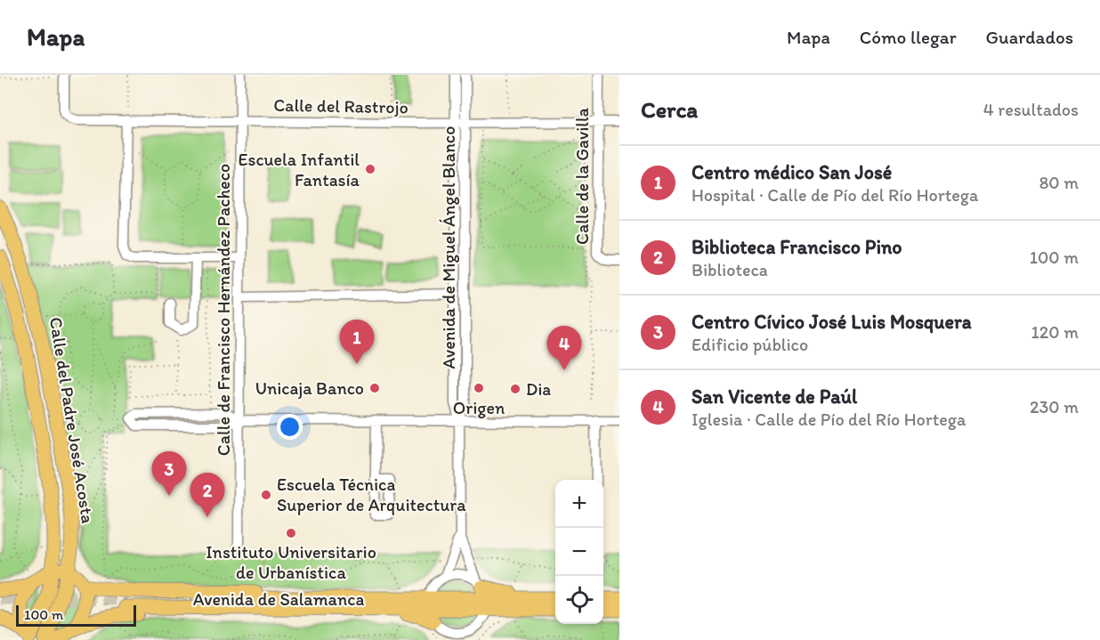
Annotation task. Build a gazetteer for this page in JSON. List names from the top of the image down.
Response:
{
  "streets": {
    "highway": ["Calle del Padre José Acosta", "Avenida de Salamanca"],
    "street": [
      "Calle del Rastrojo",
      "Calle de la Gavilla",
      "Avenida de Miguel Ángel Blanco",
      "Calle de Francisco Hernández Pacheco"
    ]
  },
  "crossings": [
    ["Calle del Rastrojo", "Calle de la Gavilla"],
    ["Calle del Rastrojo", "Avenida de Miguel Ángel Blanco"],
    ["Calle del Rastrojo", "Calle de Francisco Hernández Pacheco"],
    ["Avenida de Miguel Ángel Blanco", "Avenida de Salamanca"]
  ],
  "places": [
    "Escuela Infantil Fantasía",
    "Unicaja Banco",
    "Origen",
    "Dia",
    "Escuela Técnica Superior de Arquitectura",
    "Instituto Universitario de Urbanística"
  ],
  "scale_bar": "100 m",
  "page": {
    "header": "Mapa",
    "nav": ["Mapa", "Cómo llegar", "Guardados"],
    "heading": ["Cerca", "4 resultados"],
    "list": [
      {
        "mark": "1",
        "name": "Centro médico San José",
        "note": "Hospital · Calle de Pío del Río Hortega",
        "value": "80 m"
      },
      {
        "mark": "2",
        "name": "Biblioteca Francisco Pino",
        "note": "Biblioteca",
        "value": "100 m"
      },
      {
        "mark": "3",
        "name": "Centro Cívico José Luis Mosquera",
        "note": "Edificio público",
        "value": "120 m"
      },
      {
        "mark": "4",
        "name": "San Vicente de Paúl",
        "note": "Iglesia · Calle de Pío del Río Hortega",
        "value": "230 m"
      }
    ],
    "pins": [
      "1",
      "4",
      "3",
      "2"
    ],
    "map_buttons": ["+", "−"],
    "scale": "100 m"
  }
}
